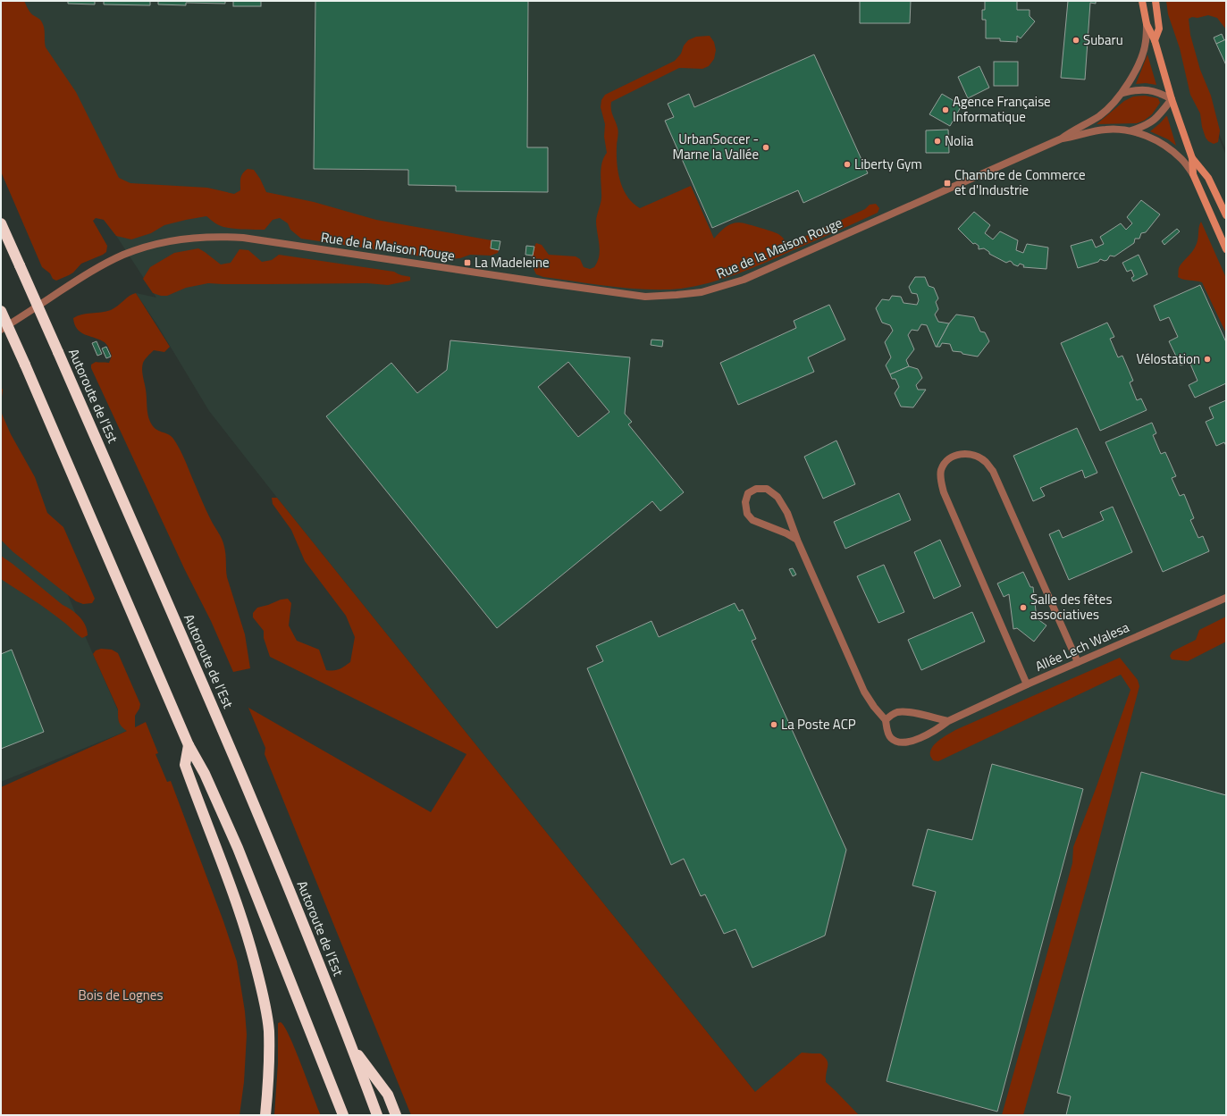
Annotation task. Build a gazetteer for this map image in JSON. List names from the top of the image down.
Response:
{
  "streets": {
    "highway": ["Autoroute de l’Est"],
    "street": ["Rue de la Maison Rouge", "Allée Lech Walesa"]
  },
  "parks": ["Bois de Lognes"],
  "places": {
    "other": [
      "Subaru",
      "Agence Française Informatique",
      "Nolia",
      "UrbanSoccer - Marne la Vallée",
      "Liberty Gym",
      "Vélostation",
      "Salle des fêtes associatives",
      "La Poste ACP"
    ],
    "transit": ["Chambre de Commerce et d'Industrie", "La Madeleine"]
  }
}
